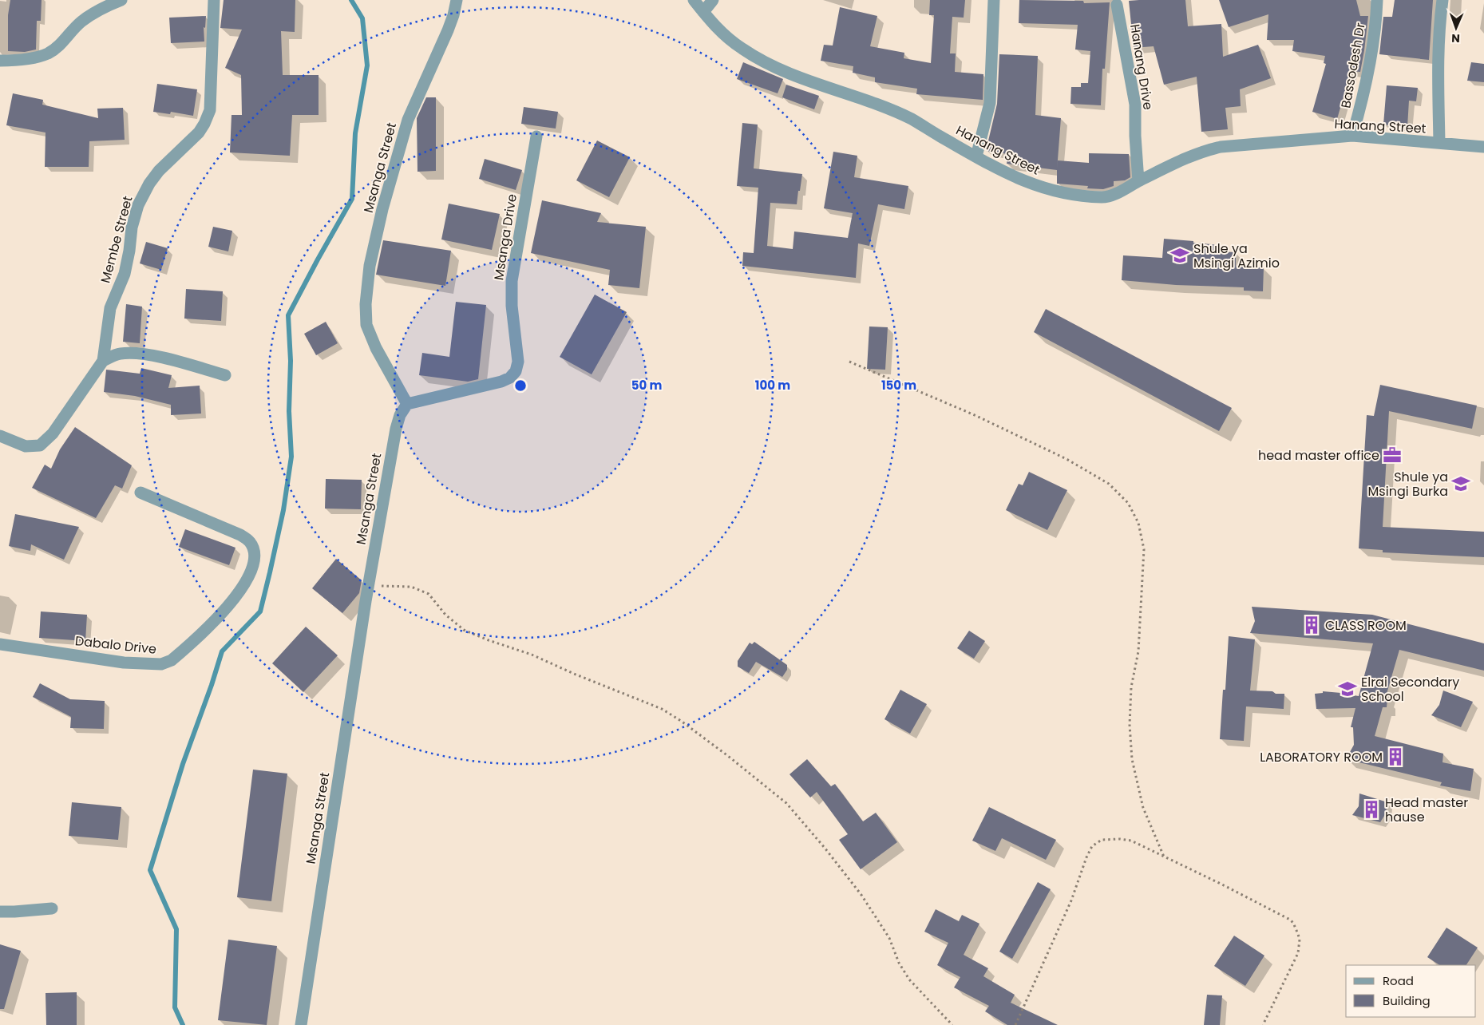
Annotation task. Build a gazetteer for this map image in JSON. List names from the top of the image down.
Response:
{
  "streets": {
    "street": [
      "Bassodesh Dr",
      "Hanang Drive",
      "Hanang Street",
      "Msanga Street",
      "Msanga Drive",
      "Membe Street",
      "Dabalo Drive"
    ]
  },
  "crossings": [
    ["Bassodesh Dr", "Hanang Street"],
    ["Hanang Drive", "Hanang Street"],
    ["Msanga Street", "Msanga Drive"]
  ],
  "places": {
    "school or university": ["Shule ya Msingi Azimio", "Shule ya Msingi Burka", "Elrai Secondary School"],
    "office": ["head master office"],
    "building": ["CLASS ROOM", "LABORATORY ROOM", "Head master hause"]
  },
  "legend": ["Road", "Building"],
  "north": "bottom",
  "rings": ["50 m", "100 m", "150 m"]
}
